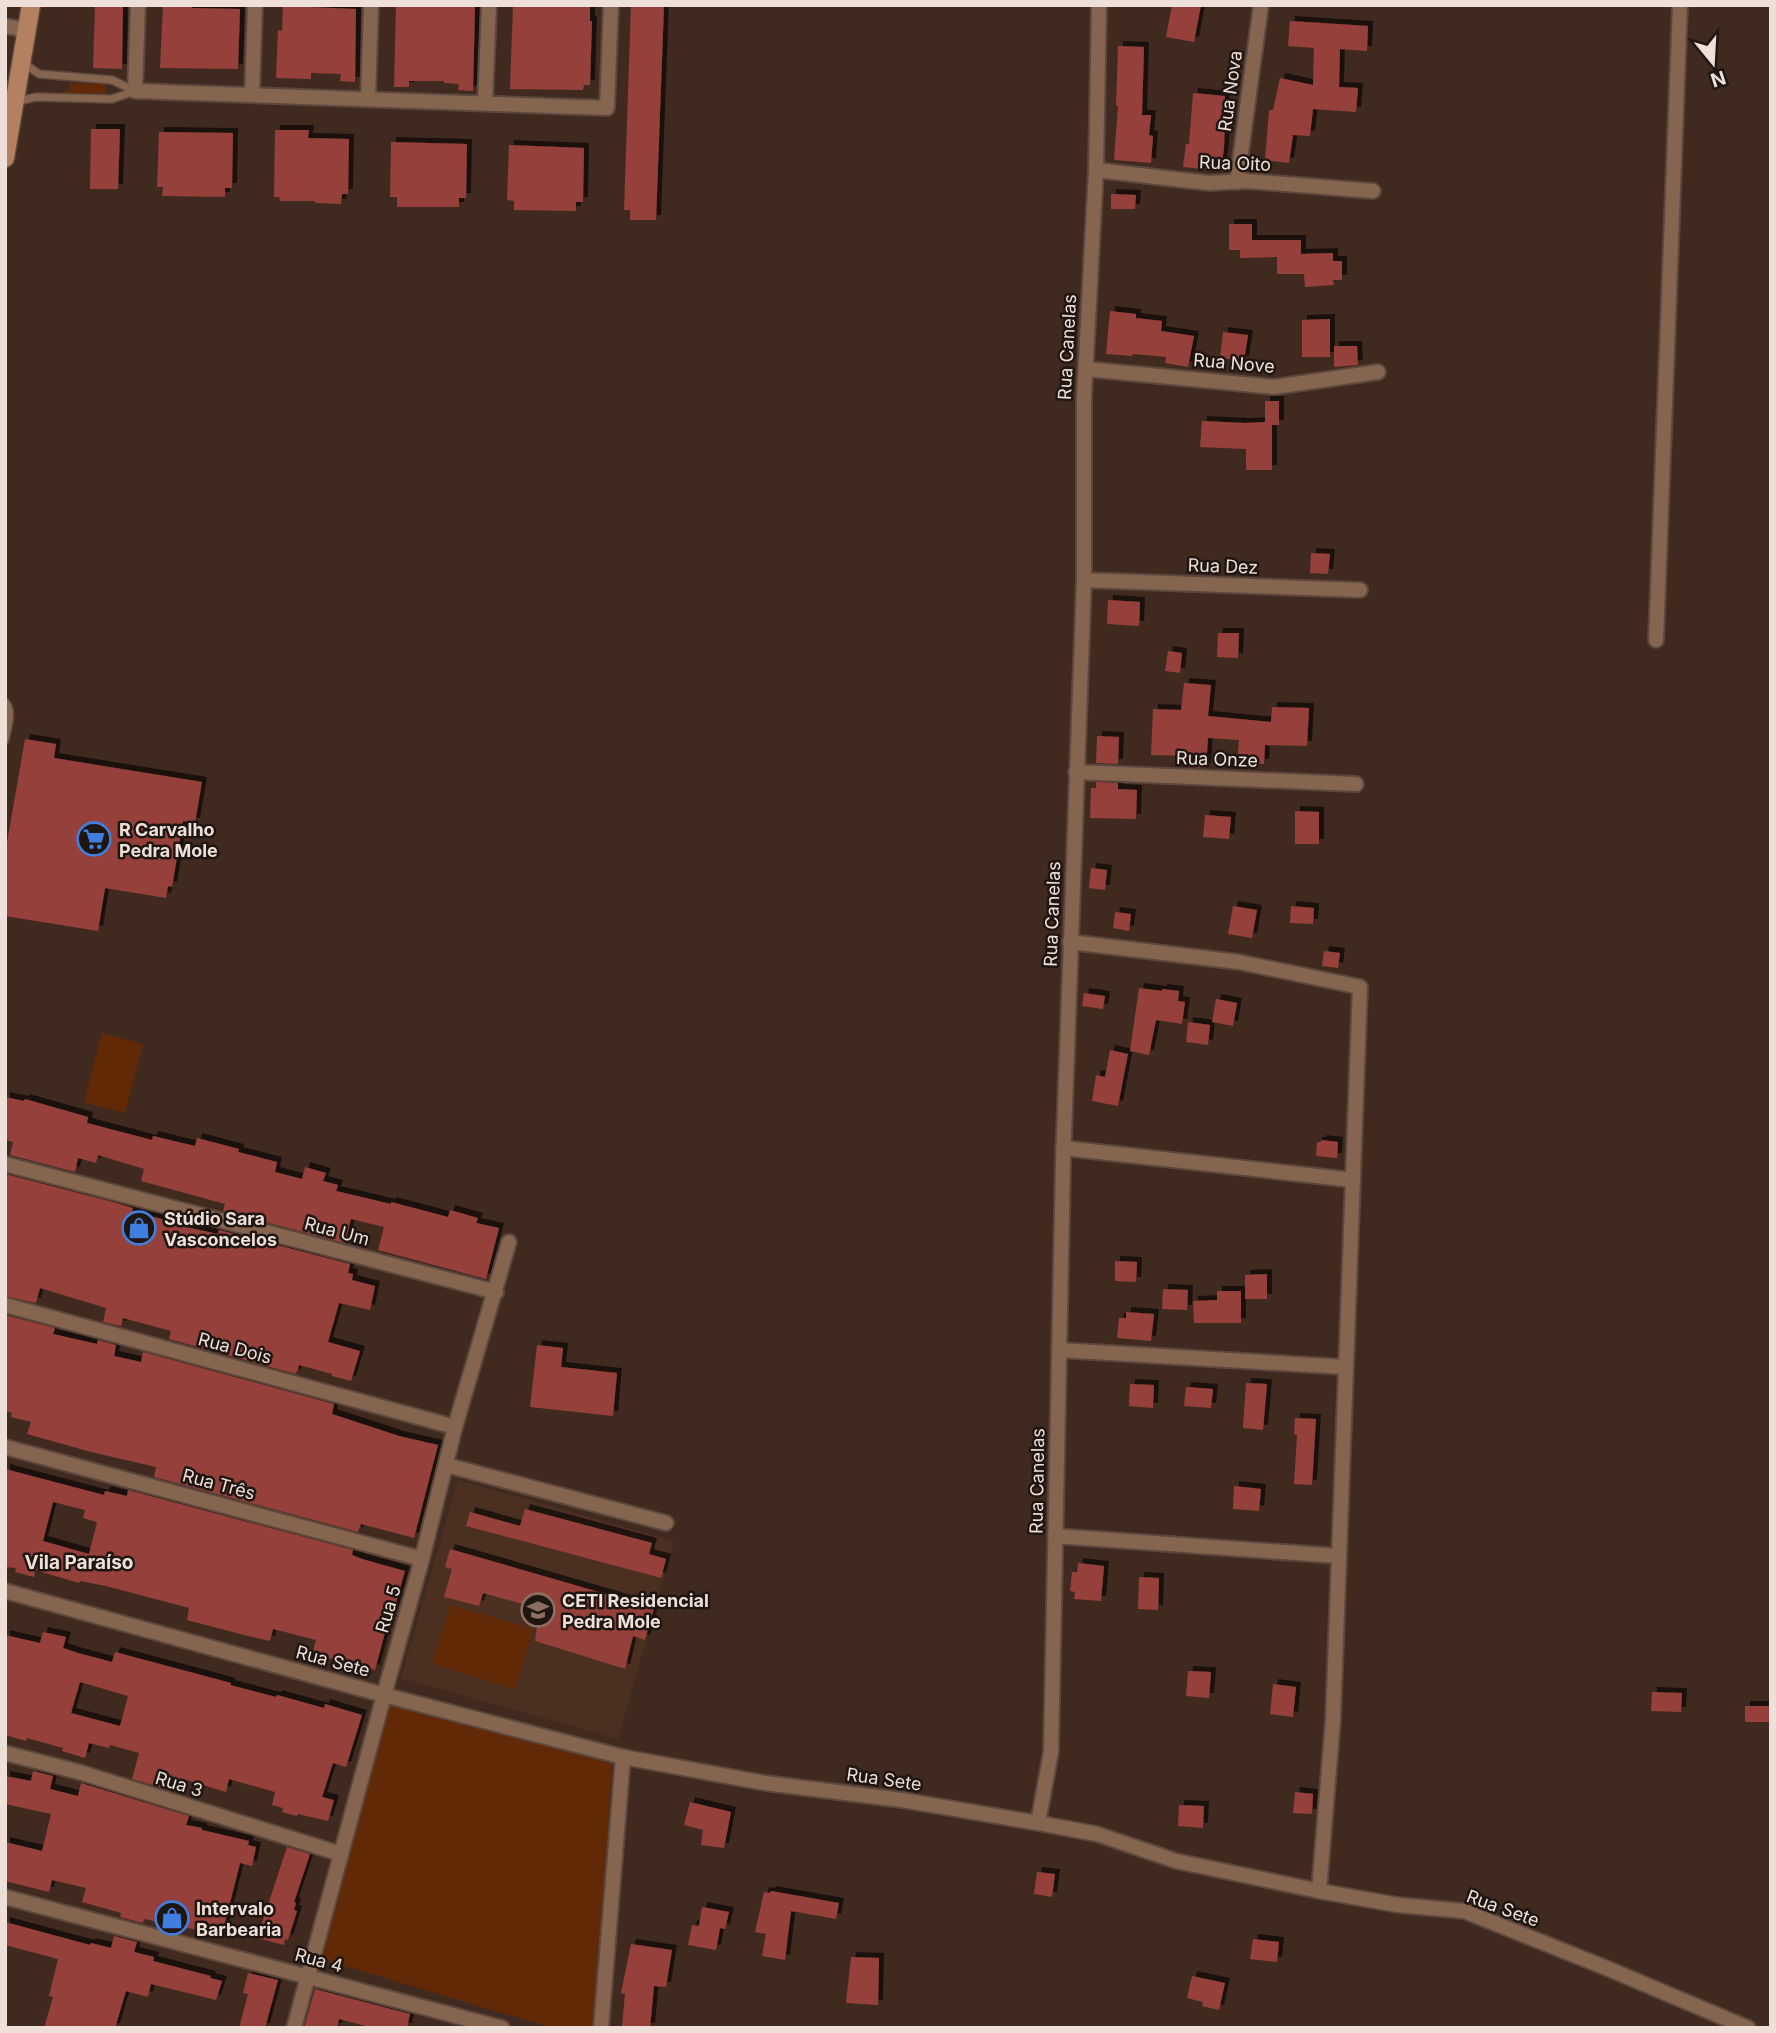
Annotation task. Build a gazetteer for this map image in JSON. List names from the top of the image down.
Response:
{
  "streets": {
    "street": [
      "Rua Nova",
      "Rua Oito",
      "Rua Canelas",
      "Rua Nove",
      "Rua Dez",
      "Rua Onze",
      "Rua Um",
      "Rua Dois",
      "Rua Três",
      "Rua 5",
      "Rua Sete",
      "Rua 3",
      "Rua 4"
    ]
  },
  "crossings": [
    ["Rua Nova", "Rua Oito"],
    ["Rua Oito", "Rua Canelas"],
    ["Rua Canelas", "Rua Nove"],
    ["Rua Canelas", "Rua Dez"],
    ["Rua Canelas", "Rua Onze"],
    ["Rua Canelas", "Rua Sete"],
    ["Rua Um", "Rua 5"],
    ["Rua Dois", "Rua 5"],
    ["Rua Três", "Rua 5"],
    ["Rua 5", "Rua Sete"],
    ["Rua 5", "Rua 3"],
    ["Rua 5", "Rua 4"]
  ],
  "districts": ["Vila Paraíso"],
  "places": {
    "supermarket": ["R Carvalho Pedra Mole"],
    "shop": ["Stúdio Sara Vasconcelos", "Intervalo Barbearia"],
    "school or university": ["CETI Residencial Pedra Mole"]
  },
  "north": "bottom"
}
